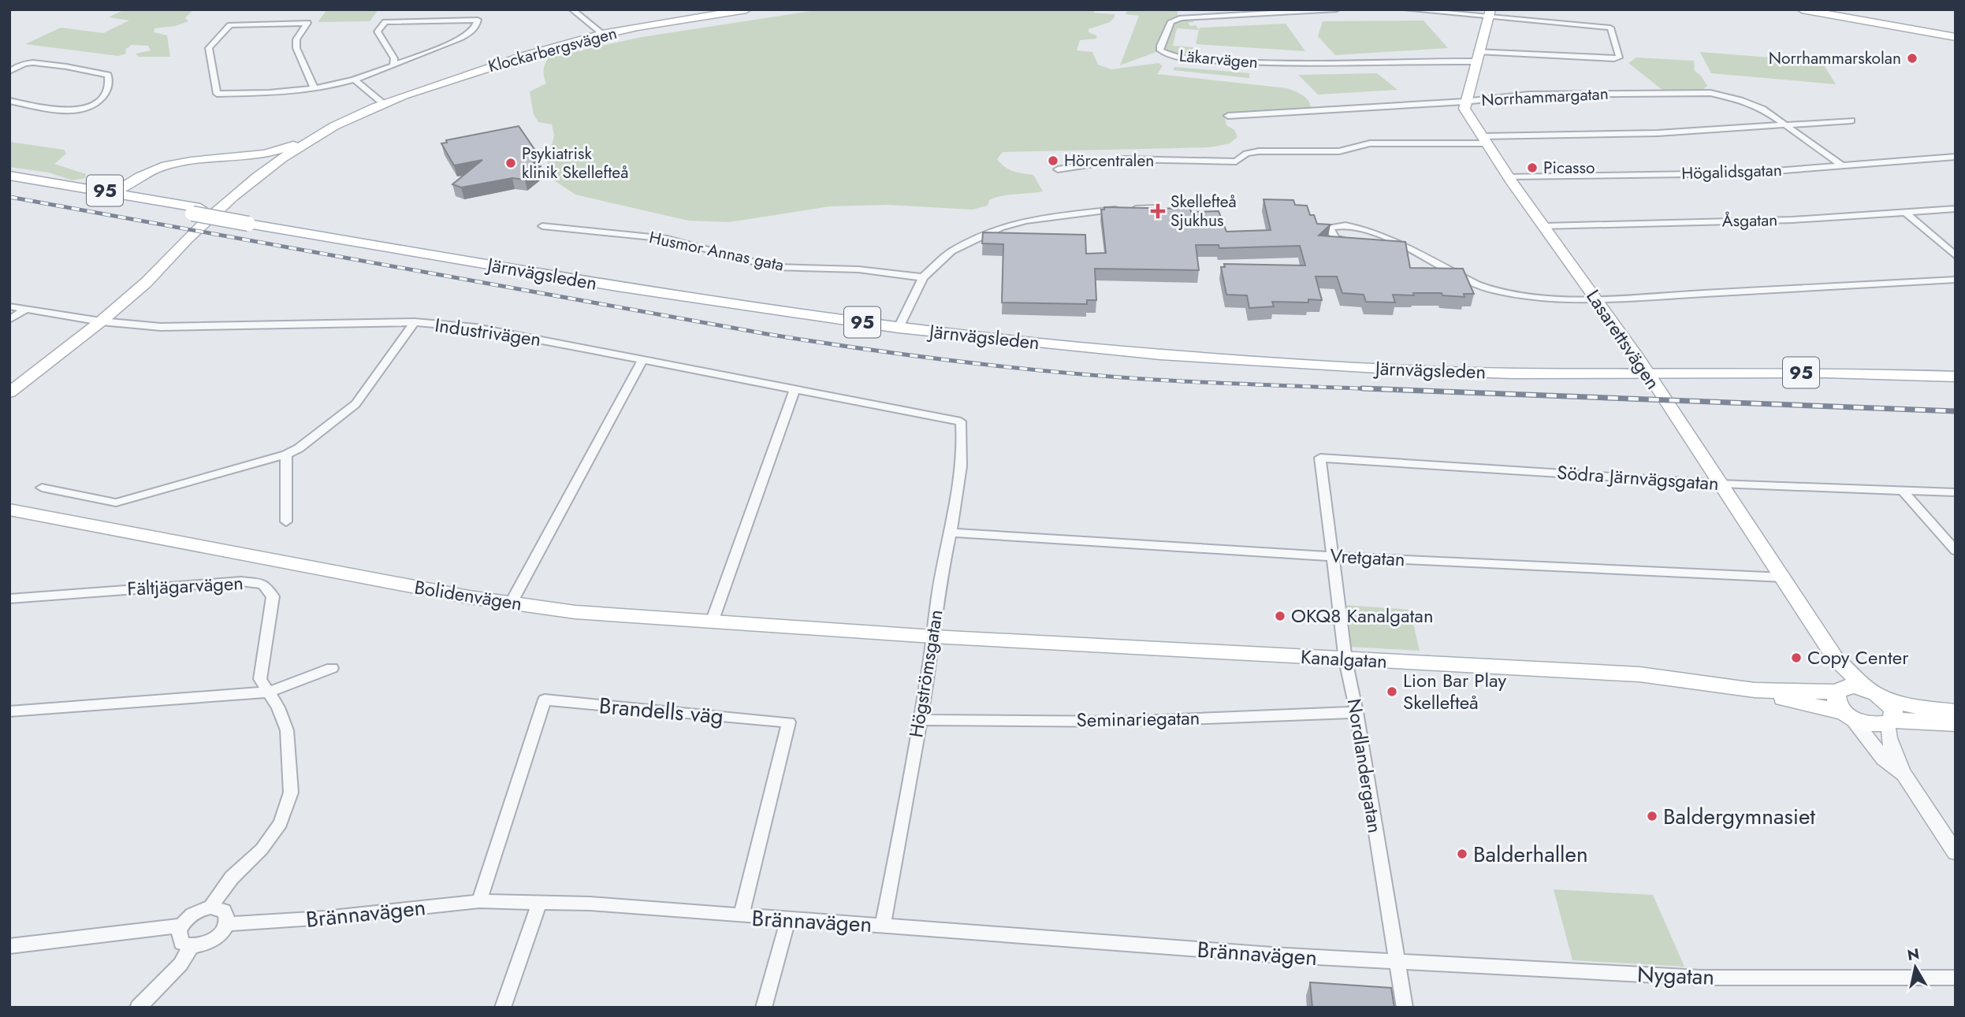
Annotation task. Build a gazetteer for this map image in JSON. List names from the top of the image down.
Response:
{
  "streets": {
    "main road": [
      "Klockarbergsvägen",
      "95",
      "Järnvägsleden",
      "Lasarettsvägen",
      "Bolidenvägen",
      "Kanalgatan"
    ],
    "street": [
      "Läkarvägen",
      "Norrhammargatan",
      "Högalidsgatan",
      "Åsgatan",
      "Husmor Annas gata",
      "Industrivägen",
      "Södra Järnvägsgatan",
      "Vretgatan",
      "Fältjägarvägen",
      "Högströmsgatan",
      "Brandells väg",
      "Seminariegatan",
      "Nordlandergatan",
      "Brännavägen",
      "Nygatan"
    ]
  },
  "crossings": [
    ["Klockarbergsvägen", "Industrivägen"],
    ["Norrhammargatan", "Högalidsgatan"],
    ["Norrhammargatan", "Lasarettsvägen"],
    ["Högalidsgatan", "Lasarettsvägen"],
    ["95", "Järnvägsleden"],
    ["95", "Lasarettsvägen"],
    ["Åsgatan", "Lasarettsvägen"],
    ["Järnvägsleden", "Lasarettsvägen"],
    ["Industrivägen", "Högströmsgatan"],
    ["Lasarettsvägen", "Södra Järnvägsgatan"],
    ["Lasarettsvägen", "Vretgatan"],
    ["Lasarettsvägen", "Kanalgatan"],
    ["Södra Järnvägsgatan", "Nordlandergatan"],
    ["Vretgatan", "Högströmsgatan"],
    ["Vretgatan", "Nordlandergatan"],
    ["Fältjägarvägen", "Brännavägen"],
    ["Bolidenvägen", "Kanalgatan"],
    ["Bolidenvägen", "Högströmsgatan"],
    ["Kanalgatan", "Högströmsgatan"],
    ["Kanalgatan", "Nordlandergatan"],
    ["Högströmsgatan", "Seminariegatan"],
    ["Högströmsgatan", "Brännavägen"],
    ["Brandells väg", "Brännavägen"],
    ["Seminariegatan", "Nordlandergatan"],
    ["Nordlandergatan", "Brännavägen"],
    ["Nordlandergatan", "Nygatan"],
    ["Brännavägen", "Nygatan"]
  ],
  "places": {
    "other": [
      "Norrhammarskolan",
      "Hörcentralen",
      "Psykiatrisk klinik Skellefteå",
      "Picasso",
      "OKQ8 Kanalgatan",
      "Copy Center",
      "Lion Bar Play Skellefteå",
      "Baldergymnasiet",
      "Balderhallen"
    ],
    "health": ["Skellefteå Sjukhus"]
  },
  "north": "top"
}
